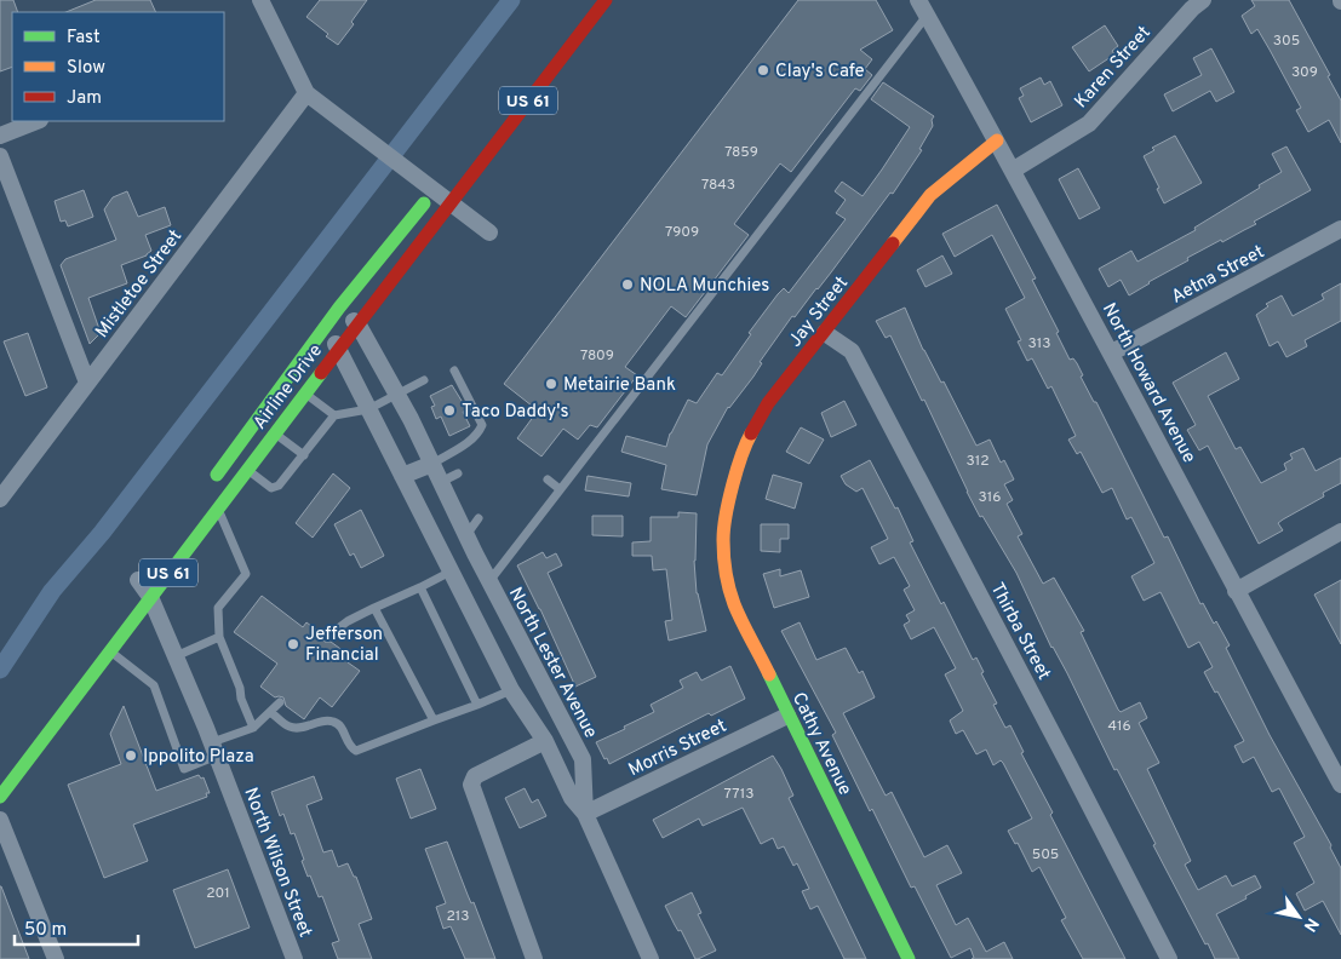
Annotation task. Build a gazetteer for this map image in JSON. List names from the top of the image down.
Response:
{
  "streets": {
    "main road": [
      "US 61",
      "Jay Street",
      "Airline Drive",
      "Cathy Avenue"
    ],
    "street": [
      "Karen Street",
      "Aetna Street",
      "Mistletoe Street",
      "North Howard Avenue",
      "Thirba Street",
      "North Lester Avenue",
      "Morris Street",
      "North Wilson Street"
    ]
  },
  "crossings": [
    ["Karen Street", "North Howard Avenue"],
    ["Aetna Street", "North Howard Avenue"],
    ["Jay Street", "North Howard Avenue"],
    ["Jay Street", "Thirba Street"],
    ["Jay Street", "Cathy Avenue"],
    ["Airline Drive", "North Lester Avenue"],
    ["Airline Drive", "North Wilson Street"],
    ["North Lester Avenue", "Morris Street"],
    ["Cathy Avenue", "Morris Street"]
  ],
  "places": [
    "Clay's Cafe",
    "NOLA Munchies",
    "Metairie Bank",
    "Taco Daddy's",
    "Jefferson Financial",
    "Ippolito Plaza"
  ],
  "house_numbers": [
    "305",
    "309",
    "7859",
    "7843",
    "7909",
    "313",
    "7809",
    "312",
    "316",
    "416",
    "7713",
    "505",
    "201",
    "213"
  ],
  "legend": ["Fast", "Slow", "Jam"],
  "scale_bar": "50 m",
  "north": "bottom right"
}
